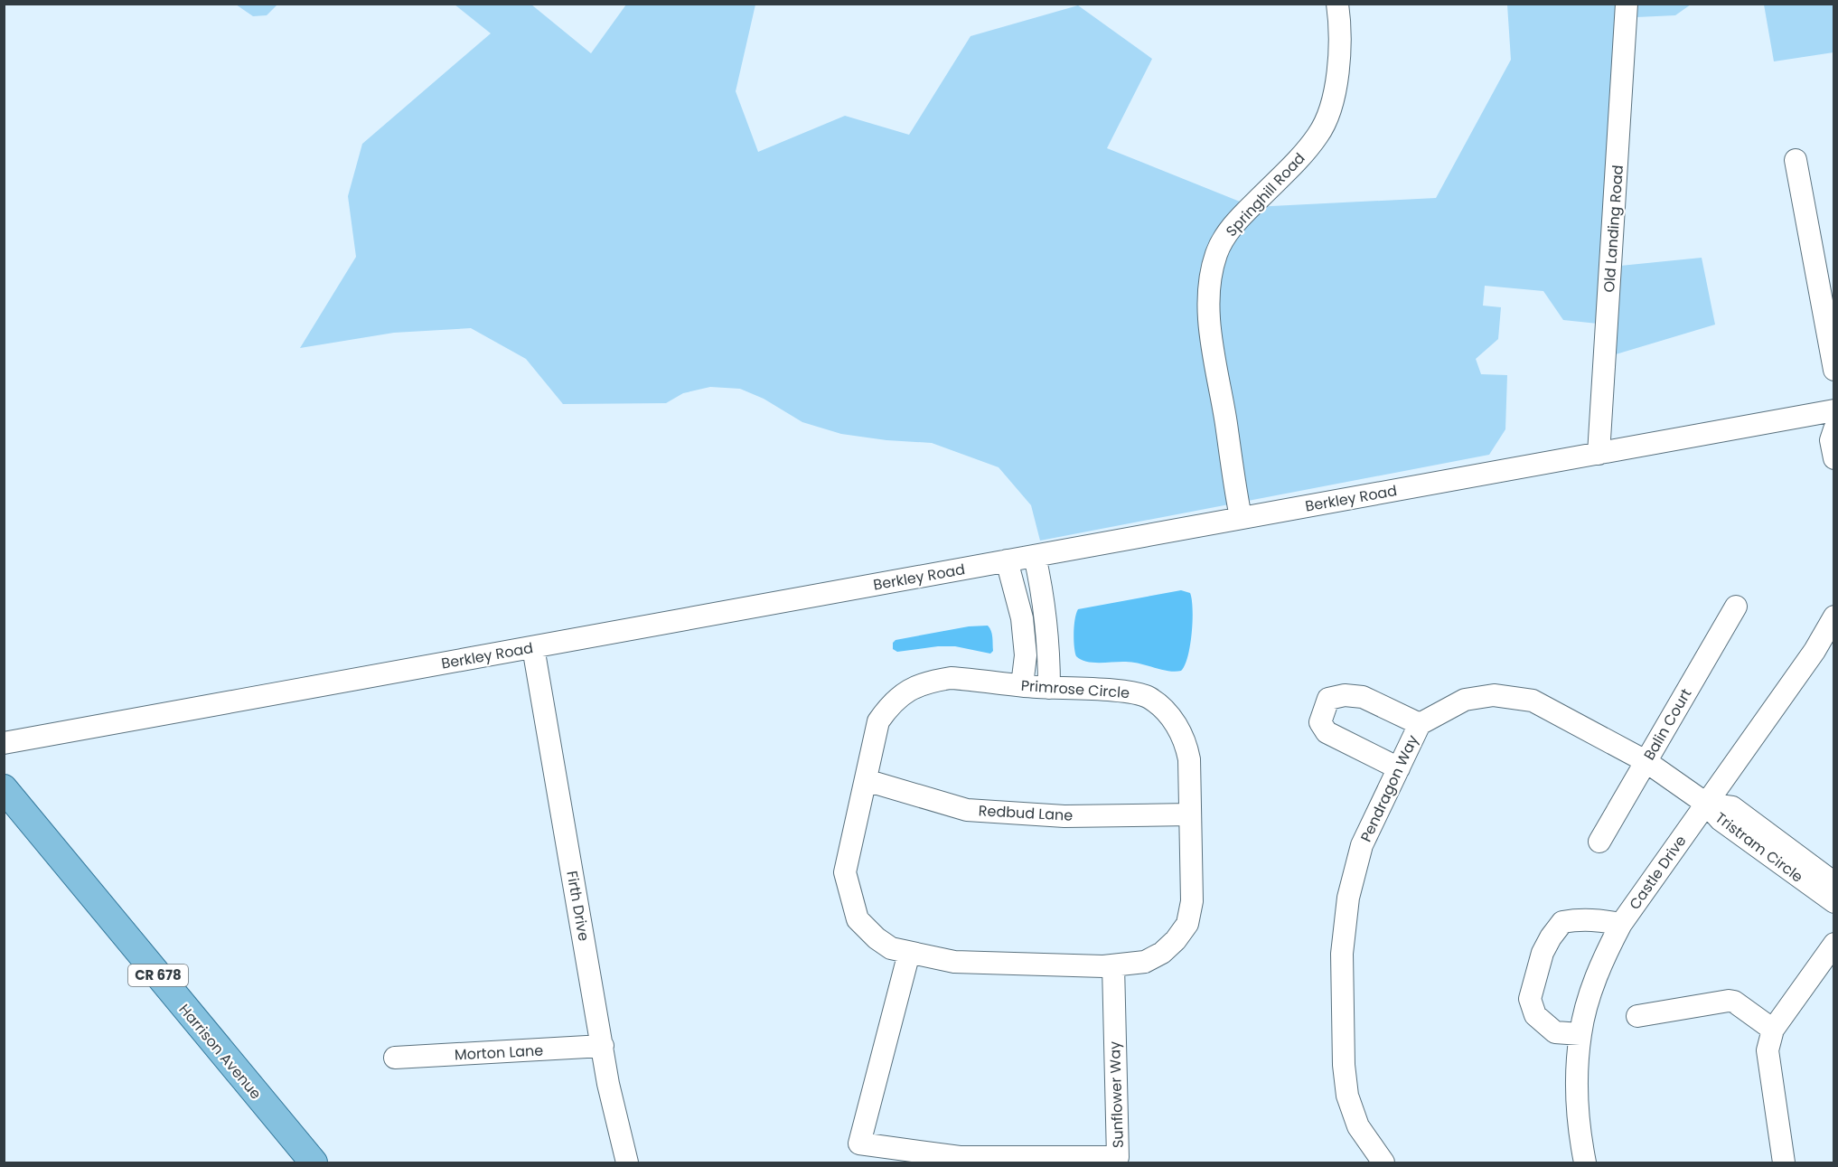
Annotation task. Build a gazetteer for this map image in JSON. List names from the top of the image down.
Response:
{
  "streets": {
    "main road": ["CR 678", "Harrison Avenue"],
    "street": [
      "Springhill Road",
      "Old Landing Road",
      "Berkley Road",
      "Primrose Circle",
      "Balin Court",
      "Pendragon Way",
      "Redbud Lane",
      "Tristram Circle",
      "Castle Drive",
      "Firth Drive",
      "Morton Lane",
      "Sunflower Way"
    ]
  },
  "crossings": [
    ["Springhill Road", "Berkley Road"],
    ["Old Landing Road", "Berkley Road"],
    ["Berkley Road", "Firth Drive"],
    ["Primrose Circle", "Redbud Lane"],
    ["Primrose Circle", "Sunflower Way"],
    ["Balin Court", "Pendragon Way"],
    ["Pendragon Way", "Tristram Circle"],
    ["Pendragon Way", "Castle Drive"],
    ["Tristram Circle", "Castle Drive"],
    ["Firth Drive", "Morton Lane"]
  ]
}
